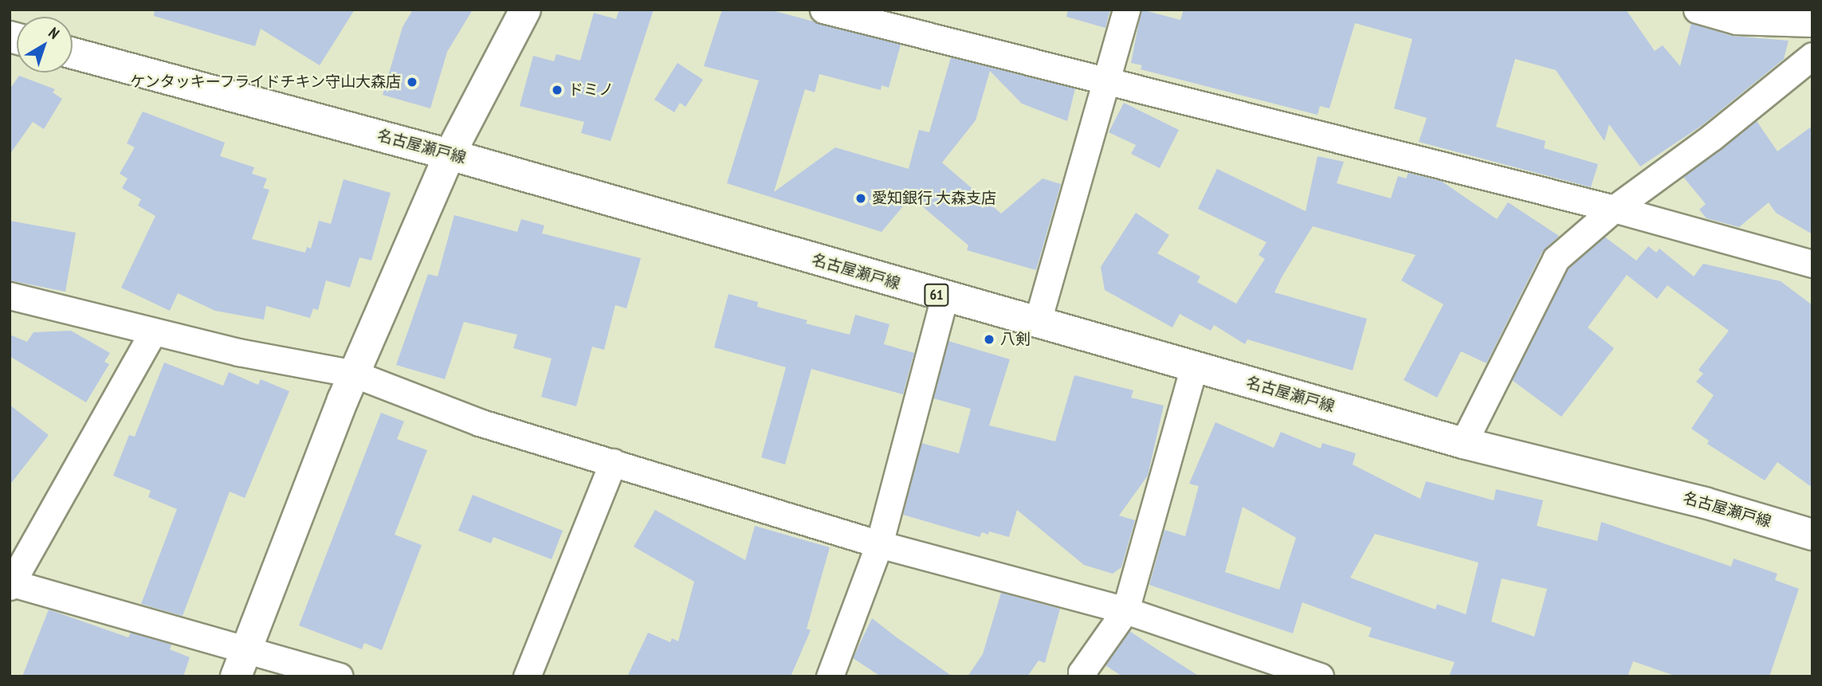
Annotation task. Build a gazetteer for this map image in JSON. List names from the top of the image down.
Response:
{
  "streets": {
    "main road": ["名古屋瀬戸線", "61"]
  },
  "places": [
    "ケンタッキーフライドチキン守山大森店",
    "ドミノ",
    "愛知銀行 大森支店",
    "八剣"
  ],
  "north": "top right"
}
